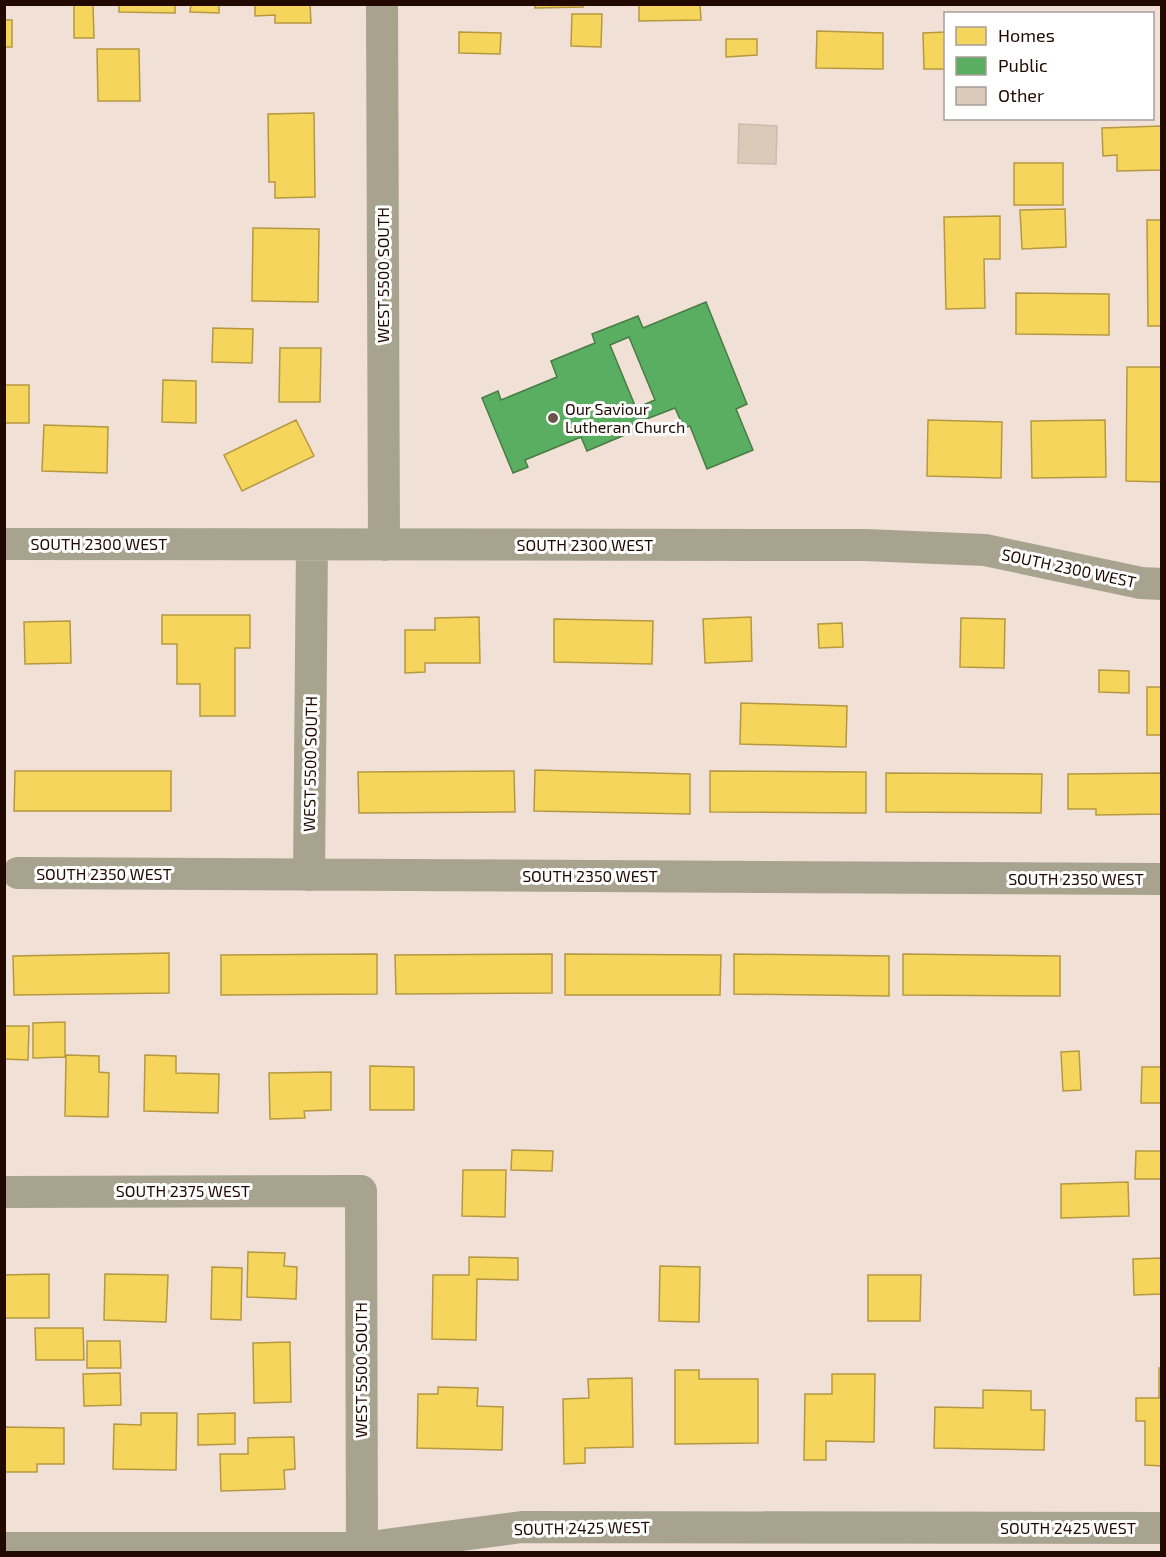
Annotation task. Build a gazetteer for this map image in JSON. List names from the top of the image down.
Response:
{
  "streets": {
    "street": [
      "WEST 5500 SOUTH",
      "SOUTH 2300 WEST",
      "SOUTH 2350 WEST",
      "SOUTH 2375 WEST",
      "SOUTH 2425 WEST"
    ]
  },
  "crossings": [
    ["WEST 5500 SOUTH", "SOUTH 2300 WEST"],
    ["WEST 5500 SOUTH", "SOUTH 2350 WEST"],
    ["WEST 5500 SOUTH", "SOUTH 2375 WEST"],
    ["WEST 5500 SOUTH", "SOUTH 2425 WEST"]
  ],
  "places": ["Our Saviour Lutheran Church"],
  "legend": ["Homes", "Public", "Other"]
}
